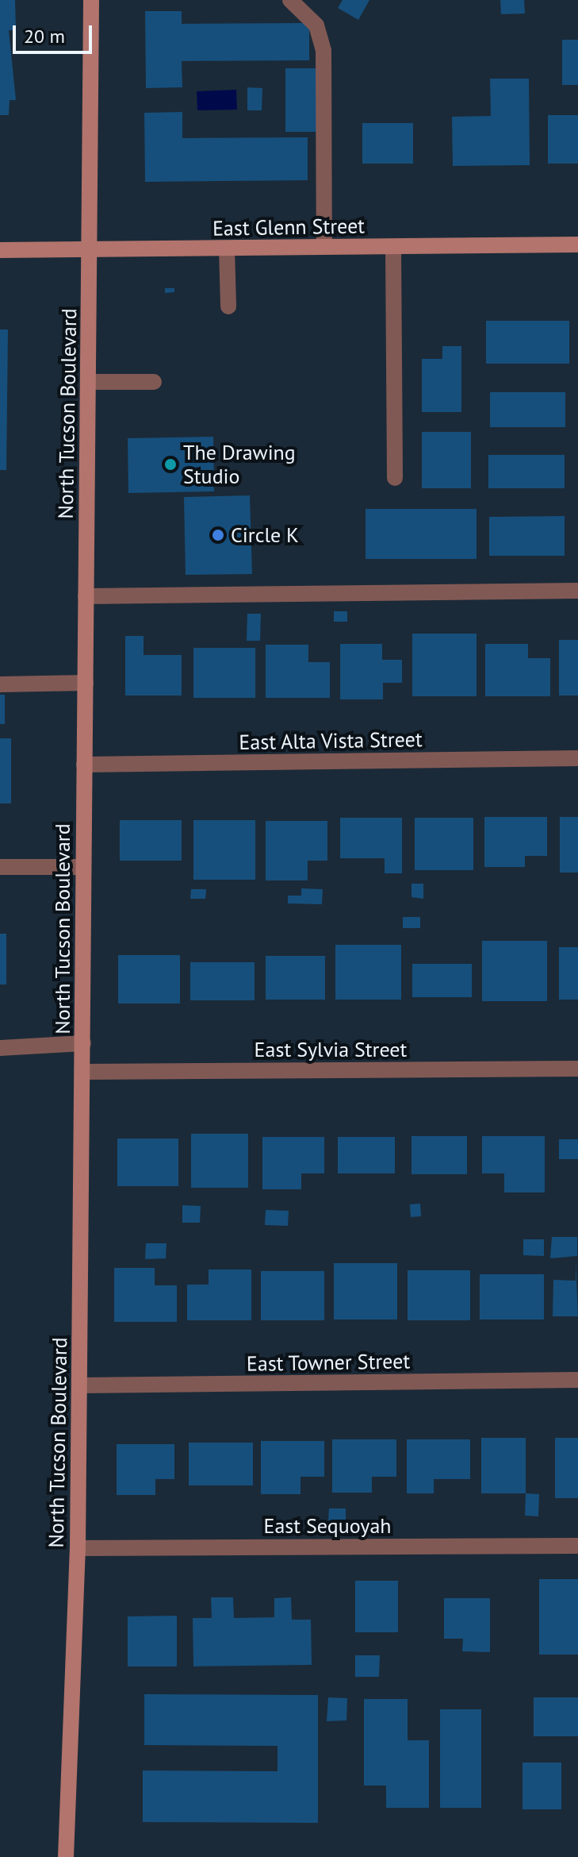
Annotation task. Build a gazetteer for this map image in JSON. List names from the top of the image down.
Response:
{
  "streets": {
    "main road": ["East Glenn Street", "North Tucson Boulevard"],
    "street": [
      "East Alta Vista Street",
      "East Sylvia Street",
      "East Towner Street",
      "East Sequoyah"
    ]
  },
  "crossings": [
    ["East Glenn Street", "North Tucson Boulevard"],
    ["North Tucson Boulevard", "East Alta Vista Street"],
    ["North Tucson Boulevard", "East Sylvia Street"],
    ["North Tucson Boulevard", "East Towner Street"],
    ["North Tucson Boulevard", "East Sequoyah"]
  ],
  "places": ["The Drawing Studio", "Circle K"],
  "scale_bar": "20 m"
}
